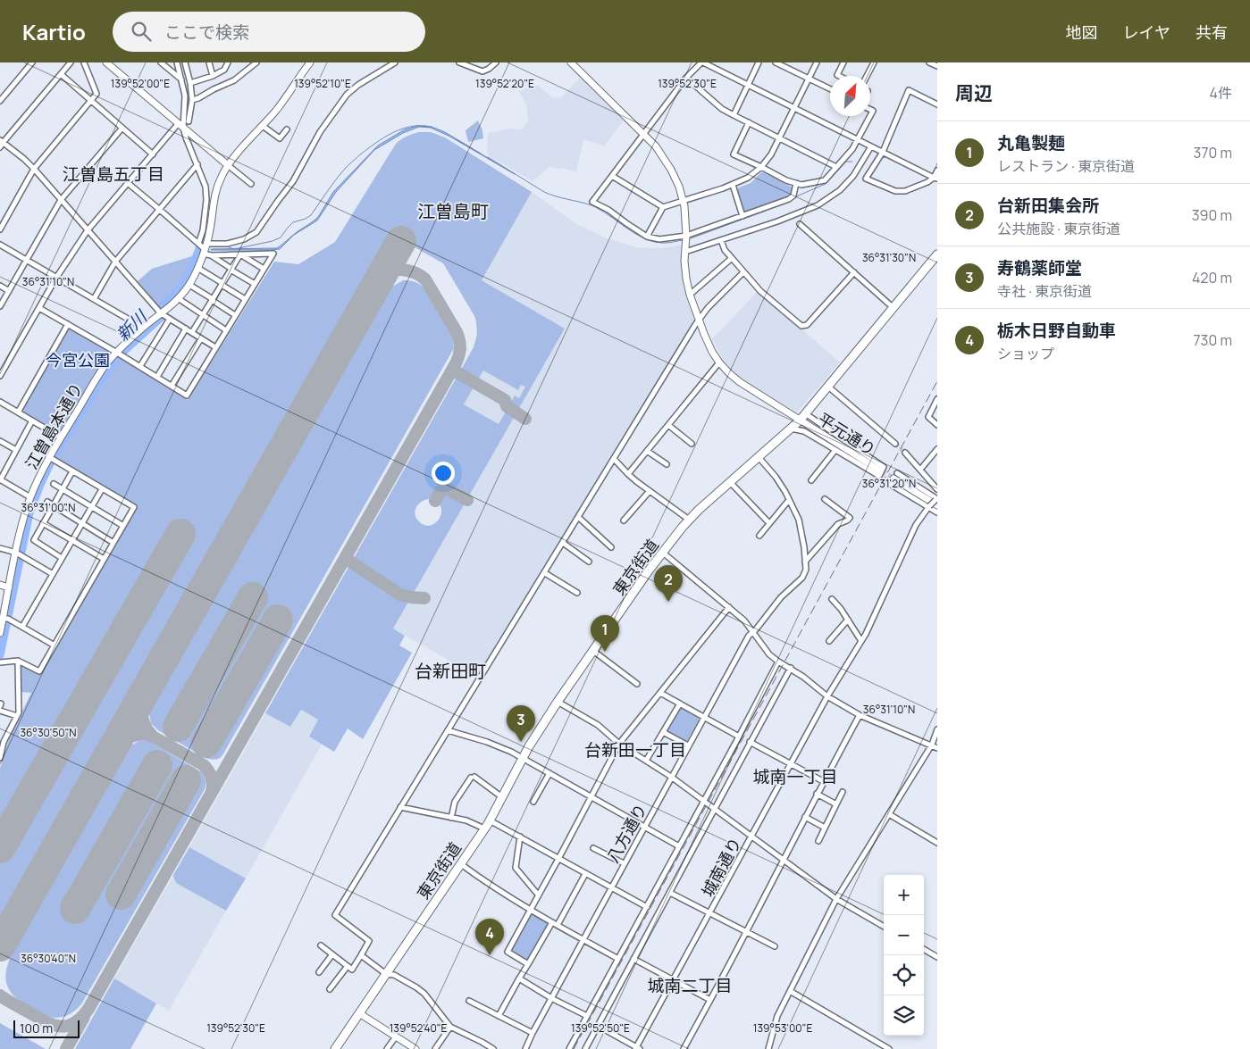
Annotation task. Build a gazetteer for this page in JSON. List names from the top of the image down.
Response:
{
  "streets": {
    "highway": ["東京街道"],
    "street": [
      "江曽島本通り",
      "平元通り",
      "八方通り",
      "城南通り"
    ]
  },
  "crossings": [
    ["平元通り", "東京街道"]
  ],
  "districts": [
    "江曽島五丁目",
    "江曽島町",
    "台新田町",
    "台新田一丁目",
    "城南一丁目",
    "城南二丁目"
  ],
  "water": ["新川"],
  "parks": ["今宮公園"],
  "scale_bar": "100 m",
  "north": "top right",
  "page": {
    "header": "Kartio",
    "search": "ここで検索",
    "nav": ["地図", "レイヤ", "共有"],
    "heading": ["周辺", "4件"],
    "list": [
      {
        "mark": "1",
        "name": "丸亀製麺",
        "note": "レストラン · 東京街道",
        "value": "370 m"
      },
      {
        "mark": "2",
        "name": "台新田集会所",
        "note": "公共施設 · 東京街道",
        "value": "390 m"
      },
      {
        "mark": "3",
        "name": "寿鶴薬師堂",
        "note": "寺社 · 東京街道",
        "value": "420 m"
      },
      {
        "mark": "4",
        "name": "栃木日野自動車",
        "note": "ショップ",
        "value": "730 m"
      }
    ],
    "pins": [
      "2",
      "1",
      "3",
      "4"
    ],
    "map_buttons": ["+", "−"],
    "scale": "100 m"
  },
  "coordinates": [
    "139°52'00\"E",
    "139°52'10\"E",
    "139°52'20\"E",
    "139°52'30\"E",
    "36°31'30\"N",
    "36°31'10\"N",
    "36°31'20\"N",
    "36°31'00\"N",
    "36°30'50\"N",
    "36°30'40\"N",
    "139°52'40\"E",
    "139°52'50\"E",
    "139°53'00\"E"
  ]
}
